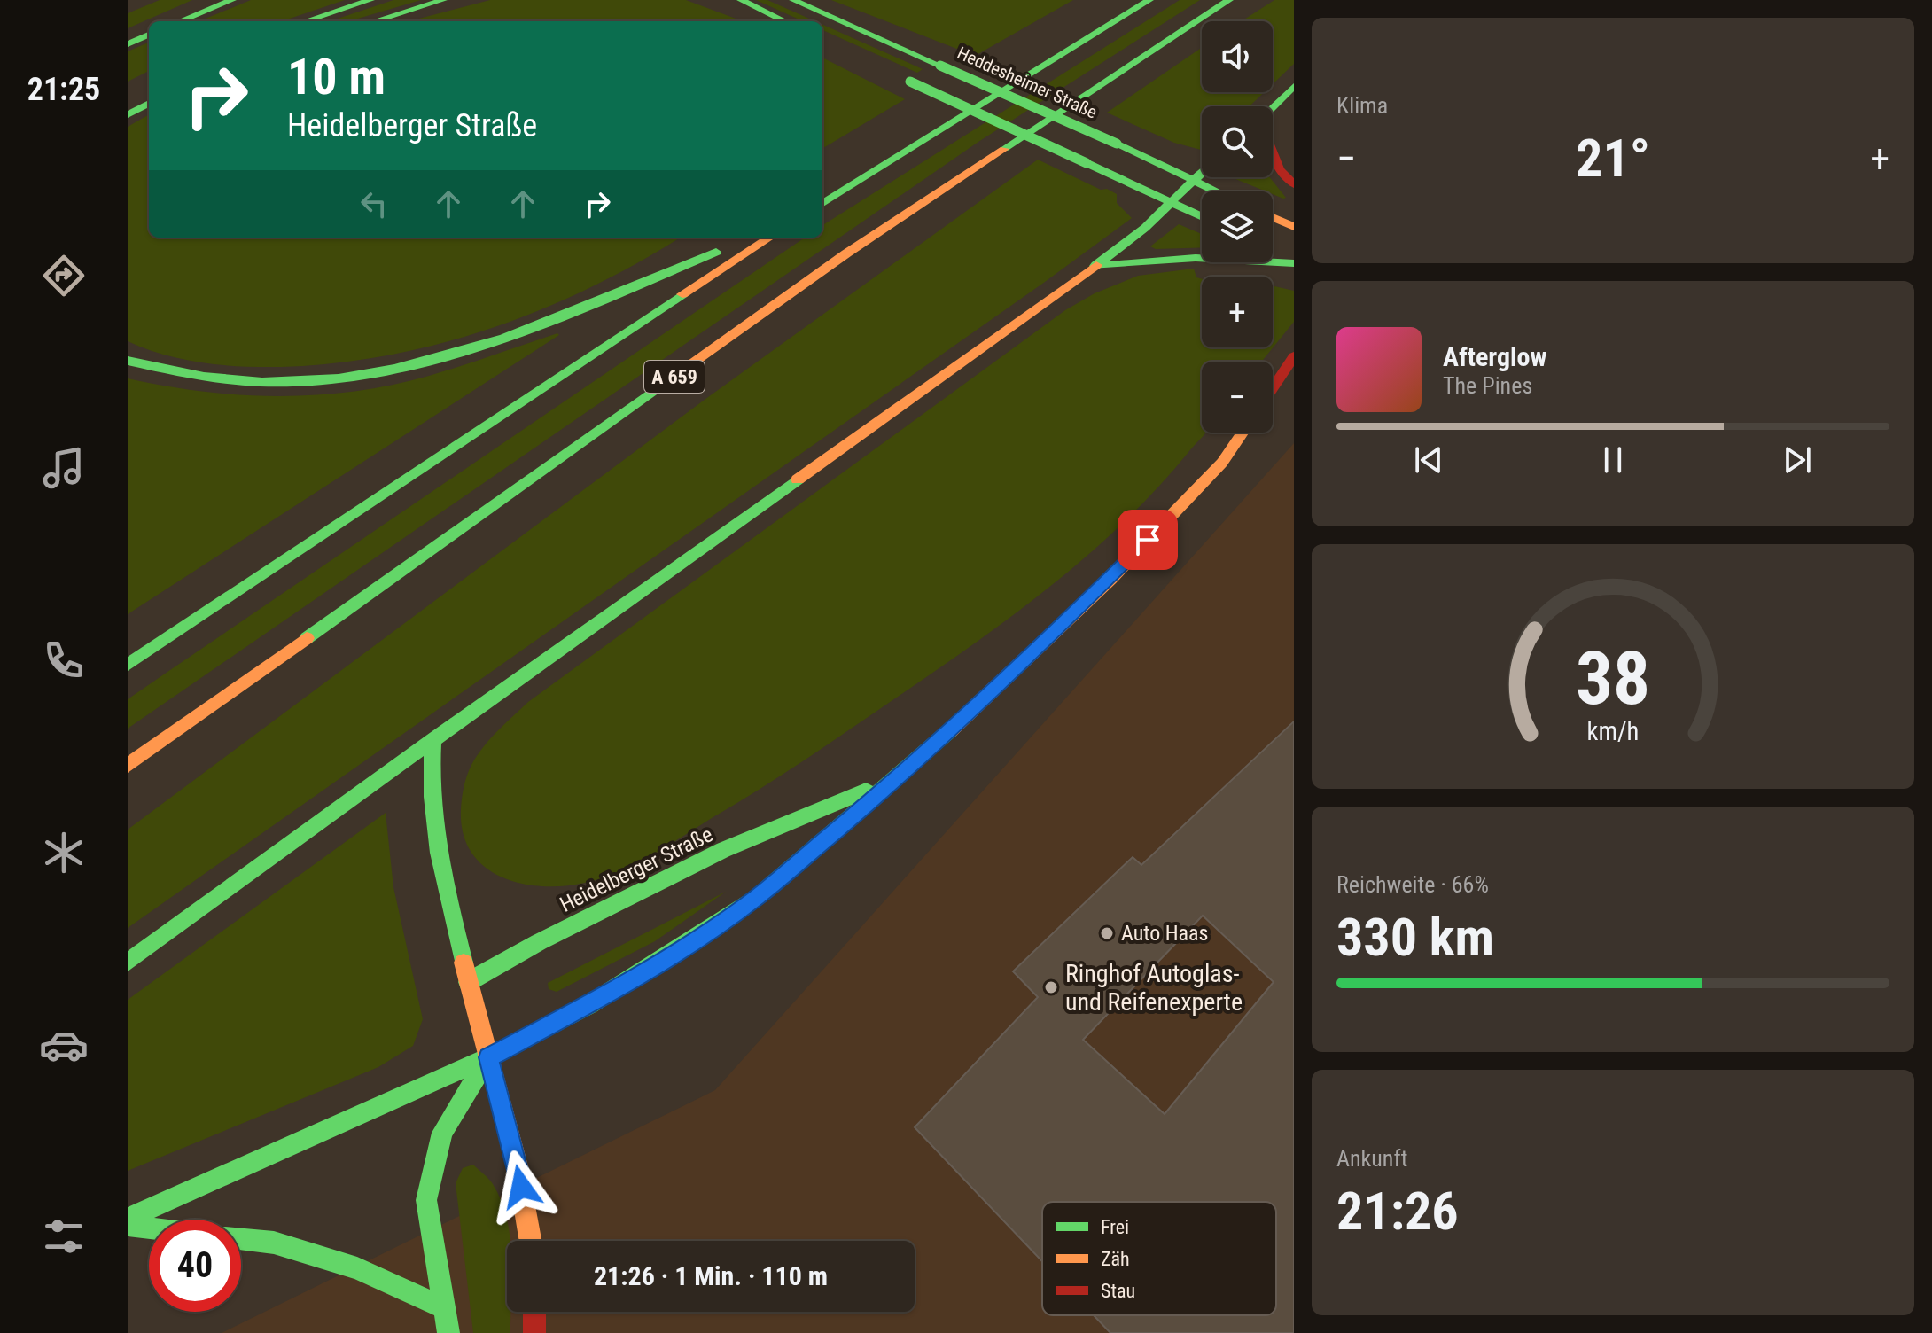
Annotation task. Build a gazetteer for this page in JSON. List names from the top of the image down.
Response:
{
  "streets": {
    "main road": ["Heddesheimer Straße", "A 659", "Heidelberger Straße"]
  },
  "places": ["Auto Haas", "Ringhof Autoglas- und Reifenexperte"],
  "legend": ["Frei", "Zäh", "Stau"],
  "page": {
    "tabs": "21:25",
    "tile": [
      "Klima",
      ["Reichweite · 66%", "330 km"],
      ["Ankunft", "21:26"]
    ],
    "map_buttons": ["+", "−"],
    "turn": ["10 m", "Heidelberger Straße"],
    "heat": ["−", "21°", "+"],
    "song": ["Afterglow", "The Pines"],
    "limit": "40",
    "trip": "21:26 · 1 Min. · 110 m",
    "gauge": ["38", "km/h"]
  }
}
